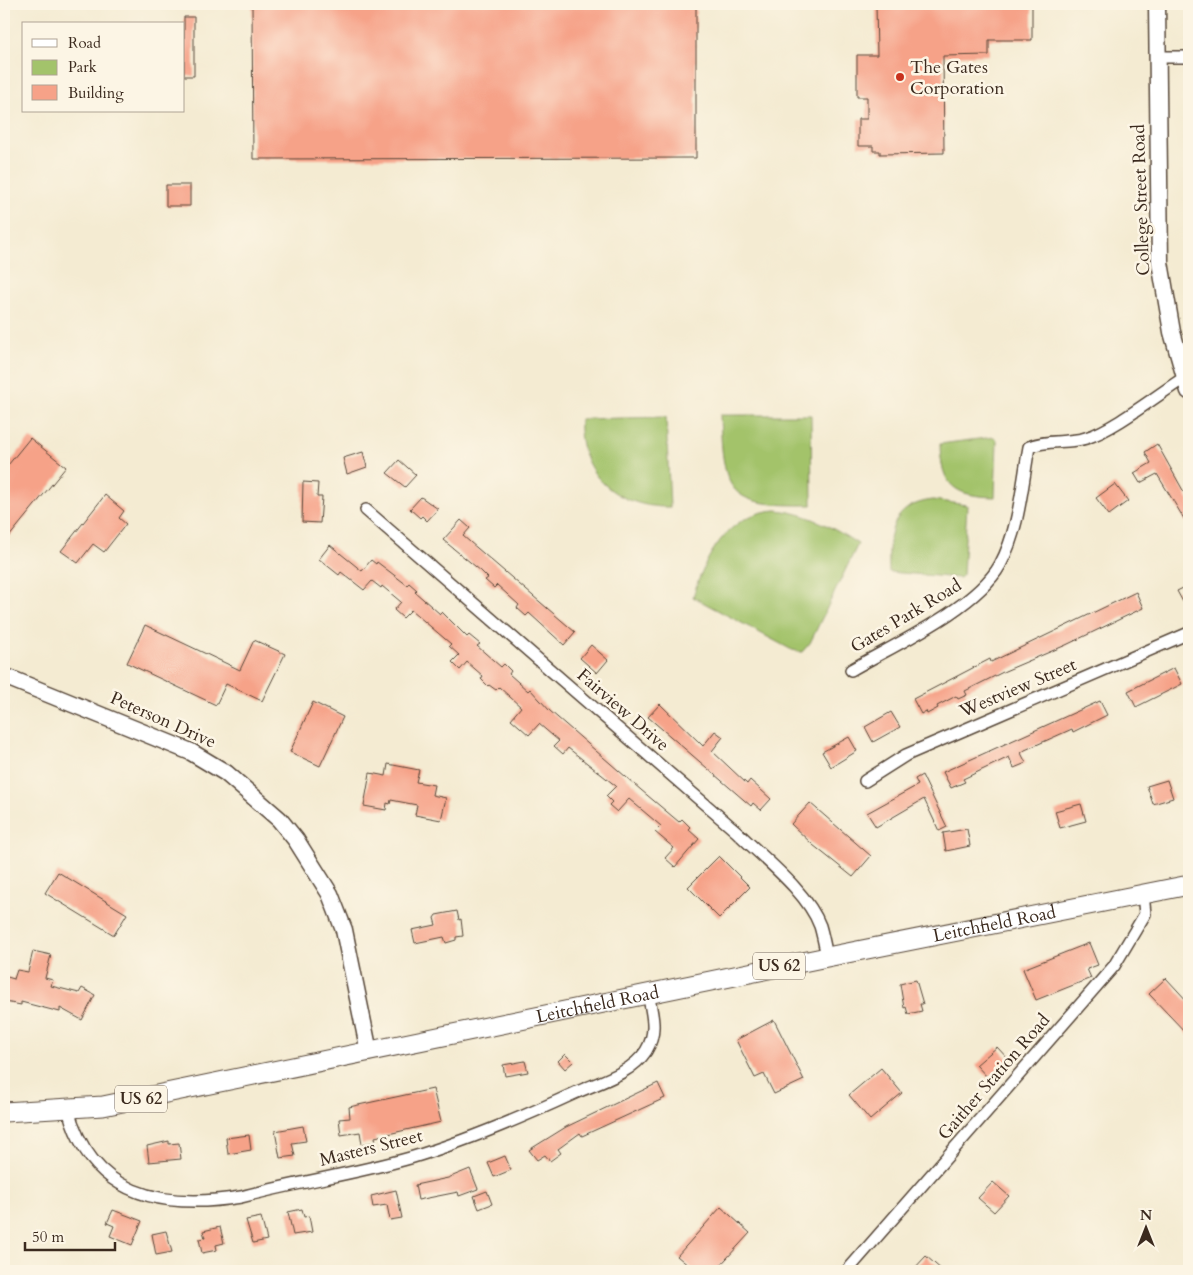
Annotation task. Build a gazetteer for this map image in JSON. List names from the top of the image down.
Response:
{
  "streets": {
    "main road": ["Leitchfield Road", "US 62"],
    "street": [
      "College Street Road",
      "Gates Park Road",
      "Westview Street",
      "Fairview Drive",
      "Peterson Drive",
      "Gaither Station Road",
      "Masters Street"
    ]
  },
  "crossings": [
    ["College Street Road", "Gates Park Road"],
    ["Fairview Drive", "Leitchfield Road"],
    ["Peterson Drive", "Leitchfield Road"],
    ["Leitchfield Road", "Gaither Station Road"],
    ["Leitchfield Road", "Masters Street"]
  ],
  "places": ["The Gates Corporation"],
  "legend": ["Road", "Park", "Building"],
  "scale_bar": "50 m",
  "north": "top"
}
